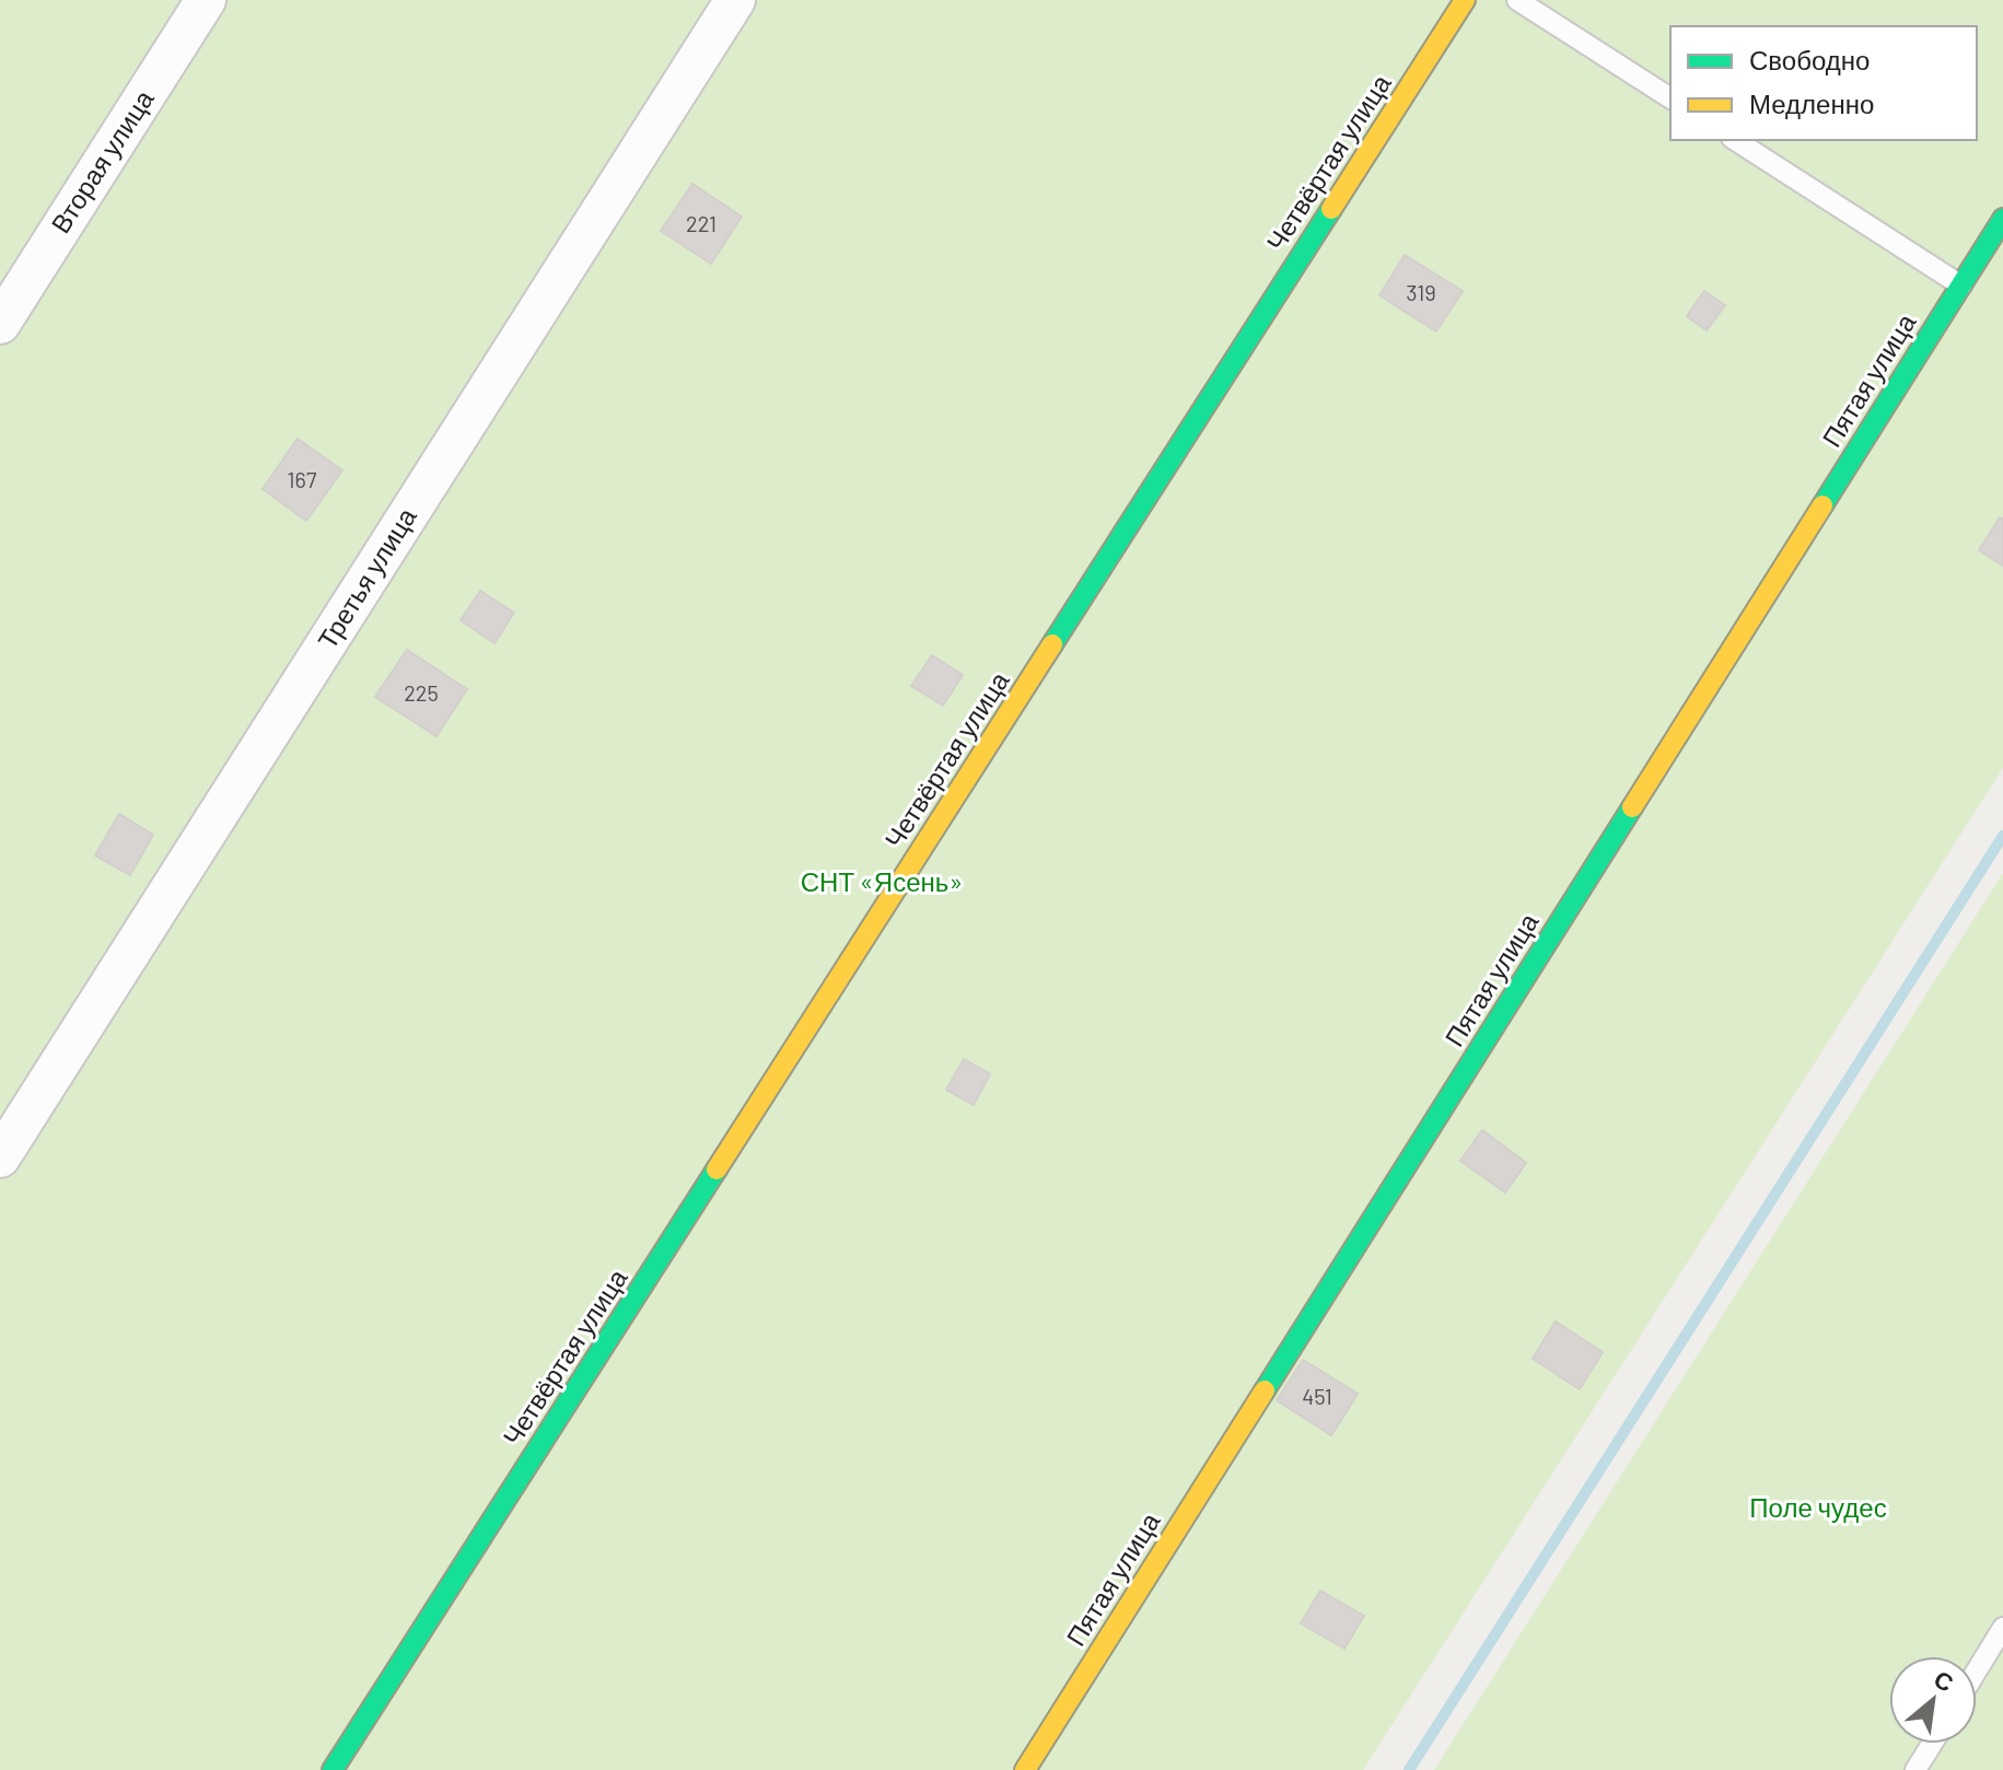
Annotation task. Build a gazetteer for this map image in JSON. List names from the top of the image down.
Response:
{
  "streets": {
    "street": [
      "Вторая улица",
      "Четвёртая улица",
      "Пятая улица",
      "Третья улица"
    ]
  },
  "parks": ["СНТ «Ясень»", "Поле чудес"],
  "house_numbers": [
    "221",
    "319",
    "167",
    "225",
    "451"
  ],
  "legend": ["Свободно", "Медленно"],
  "north": "top right"
}
